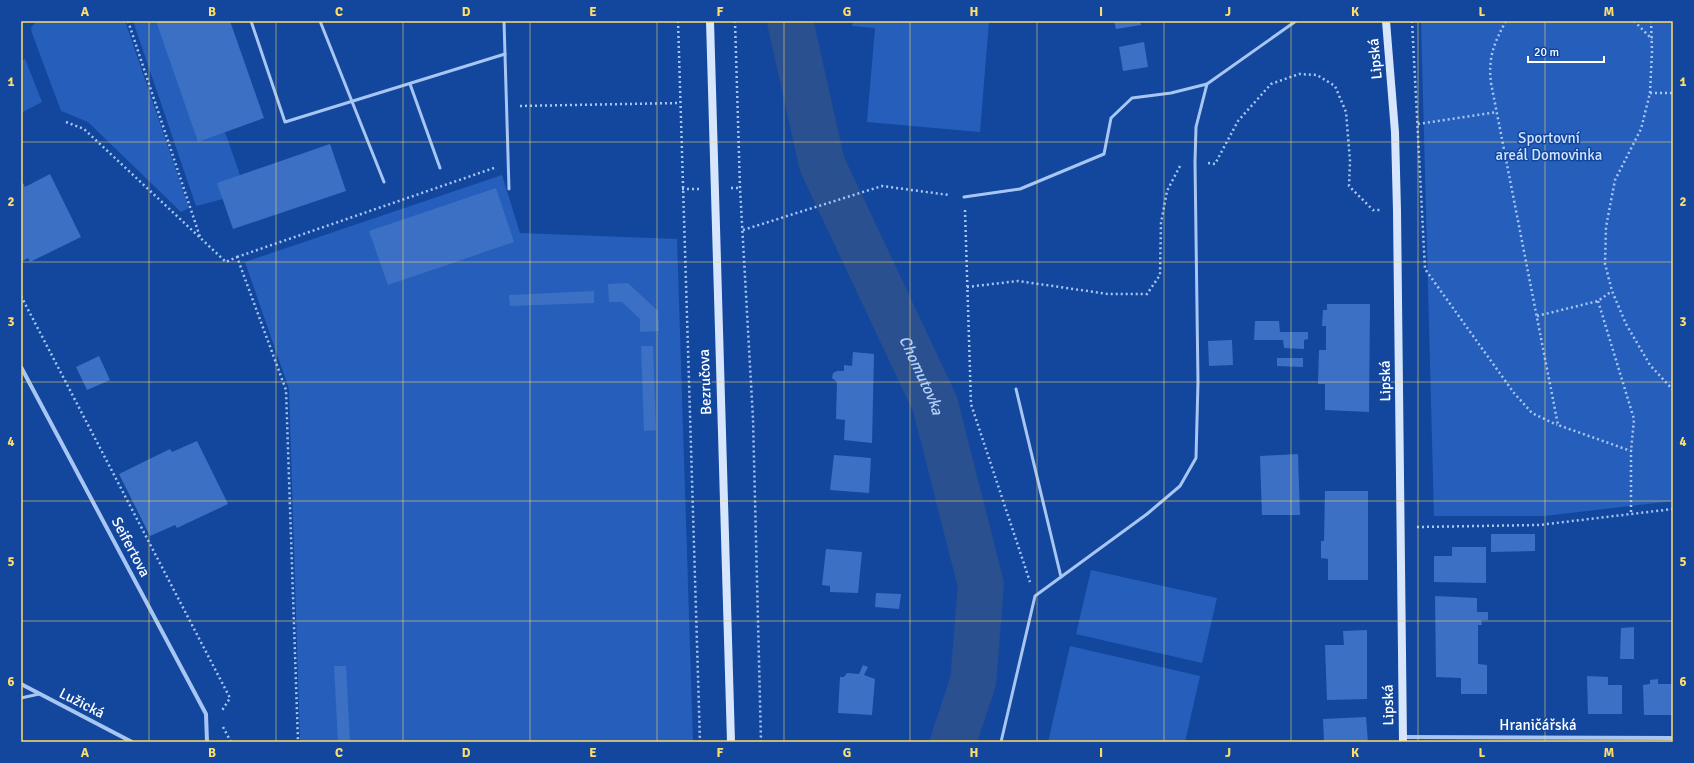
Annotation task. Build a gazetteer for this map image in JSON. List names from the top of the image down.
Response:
{
  "streets": {
    "street": [
      "Lipská",
      "Bezručova",
      "Seifertova",
      "Lužická",
      "Hraničářská"
    ]
  },
  "crossings": [
    ["Lipská", "Hraničářská"]
  ],
  "water": ["Chomutovka"],
  "parks": ["Sportovní areál Domovinka"],
  "scale_bar": "20 m",
  "grid": {
    "columns": [
      "A",
      "B",
      "C",
      "D",
      "E",
      "F",
      "G",
      "H",
      "I",
      "J",
      "K",
      "L",
      "M"
    ],
    "rows": [
      "1",
      "2",
      "3",
      "4",
      "5",
      "6"
    ]
  }
}
